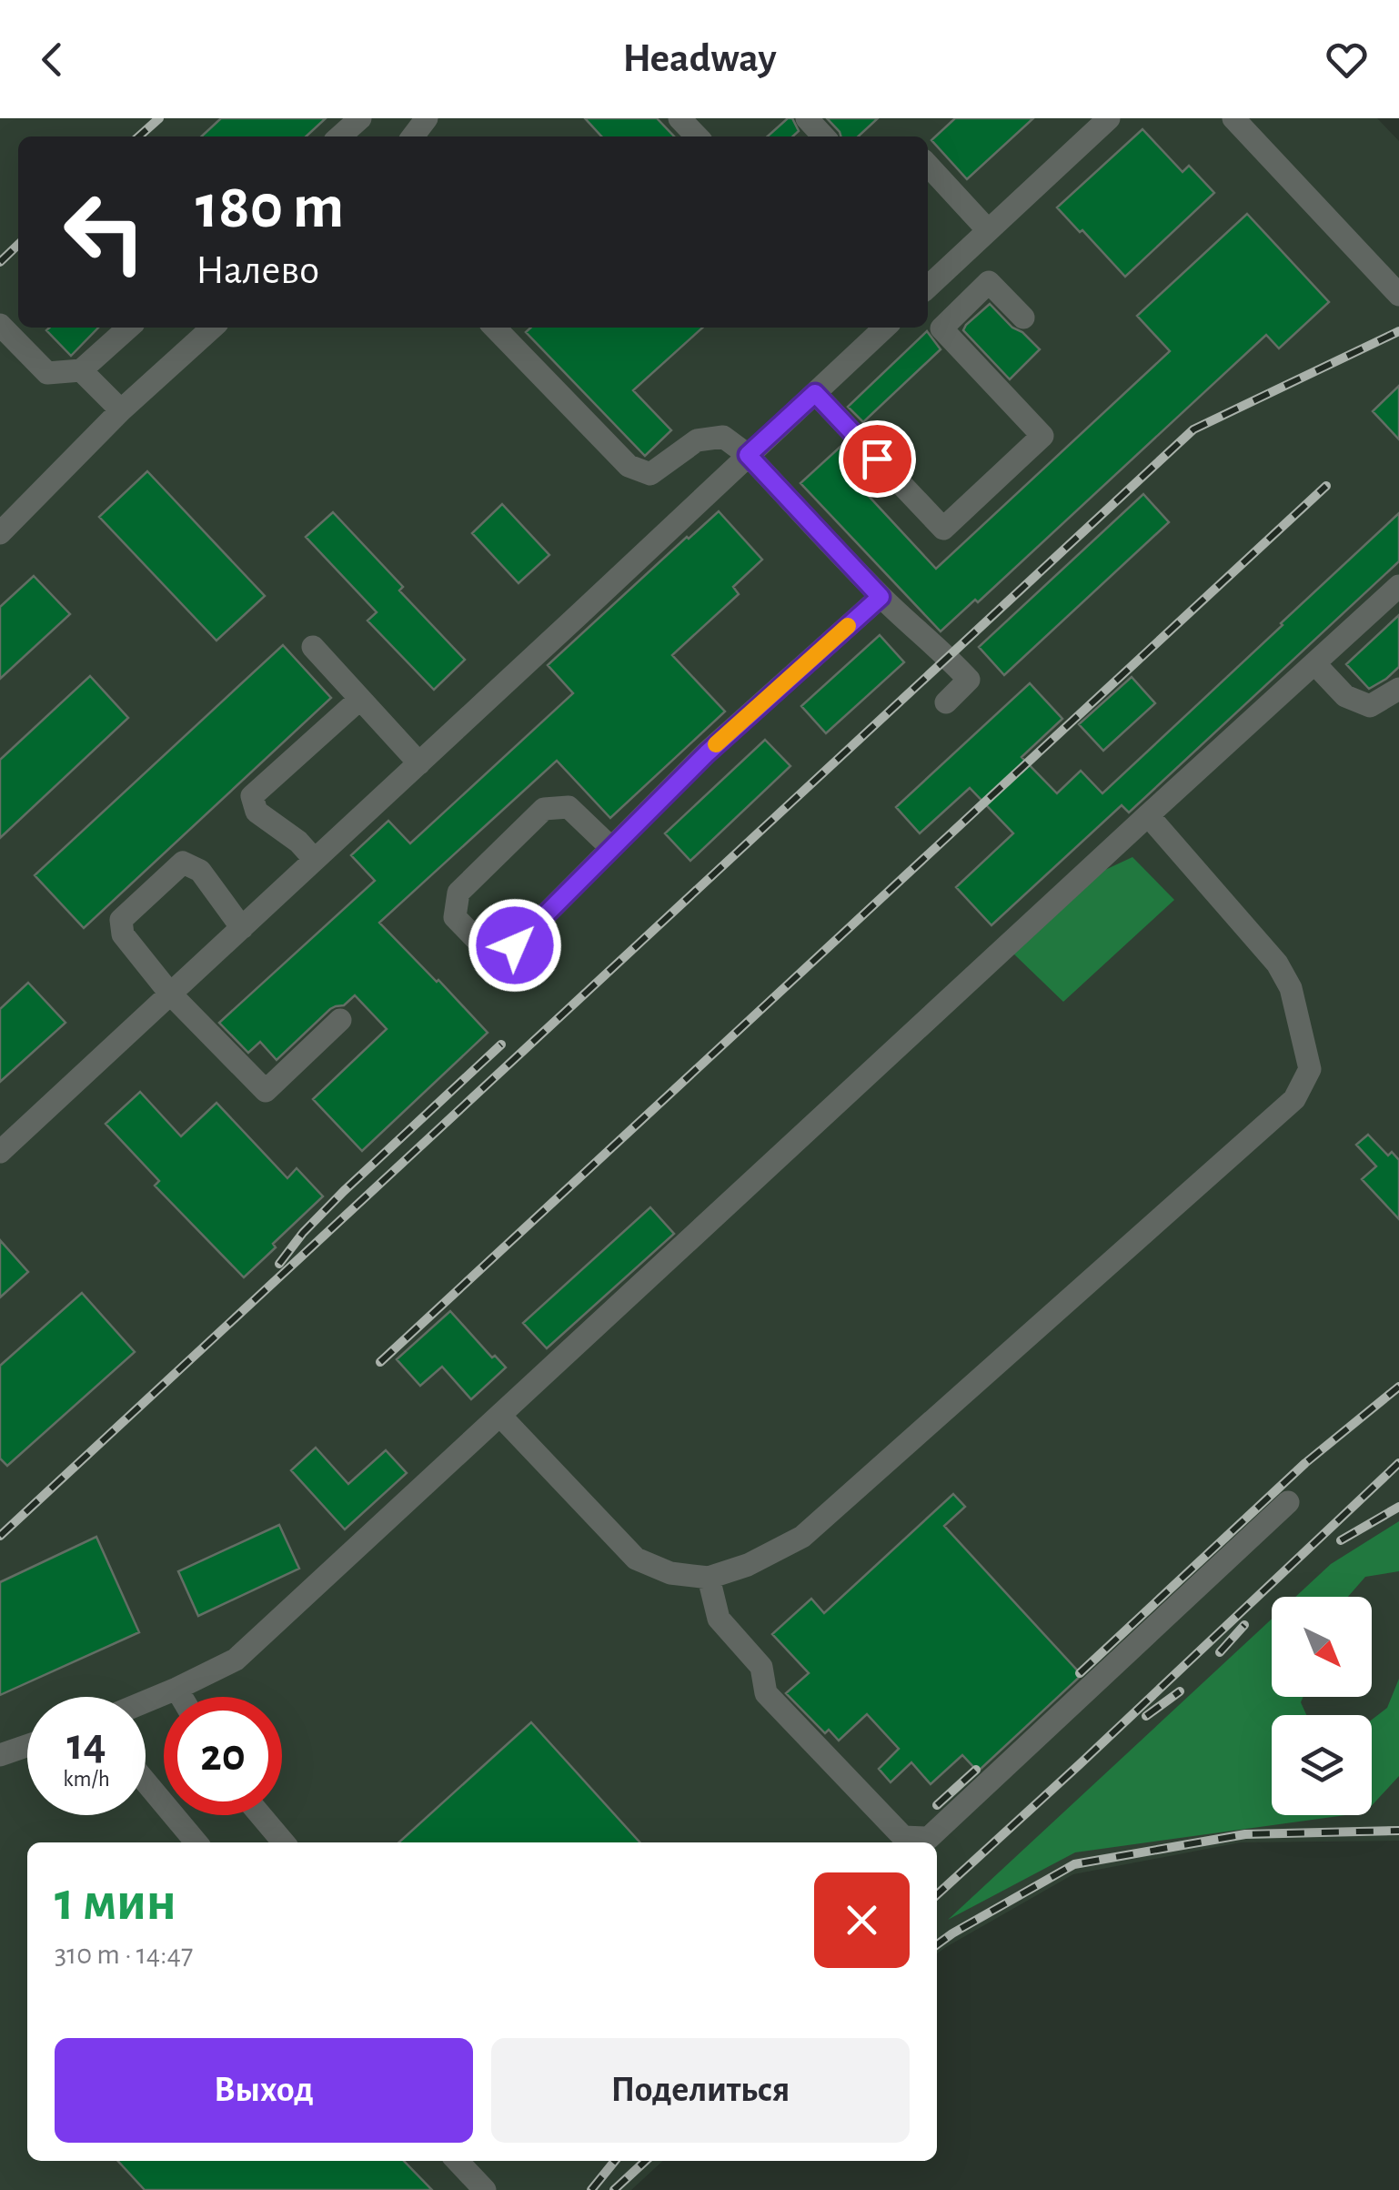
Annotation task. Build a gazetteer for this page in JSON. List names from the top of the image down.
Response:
{
  "north": "bottom right",
  "page": {
    "header": "Headway",
    "turn": ["180 m", "Налево"],
    "speed": "14 km/h",
    "limit": "20",
    "heading": ["1 мин", "310 m · 14:47"],
    "buttons": ["Выход", "Поделиться"]
  }
}
